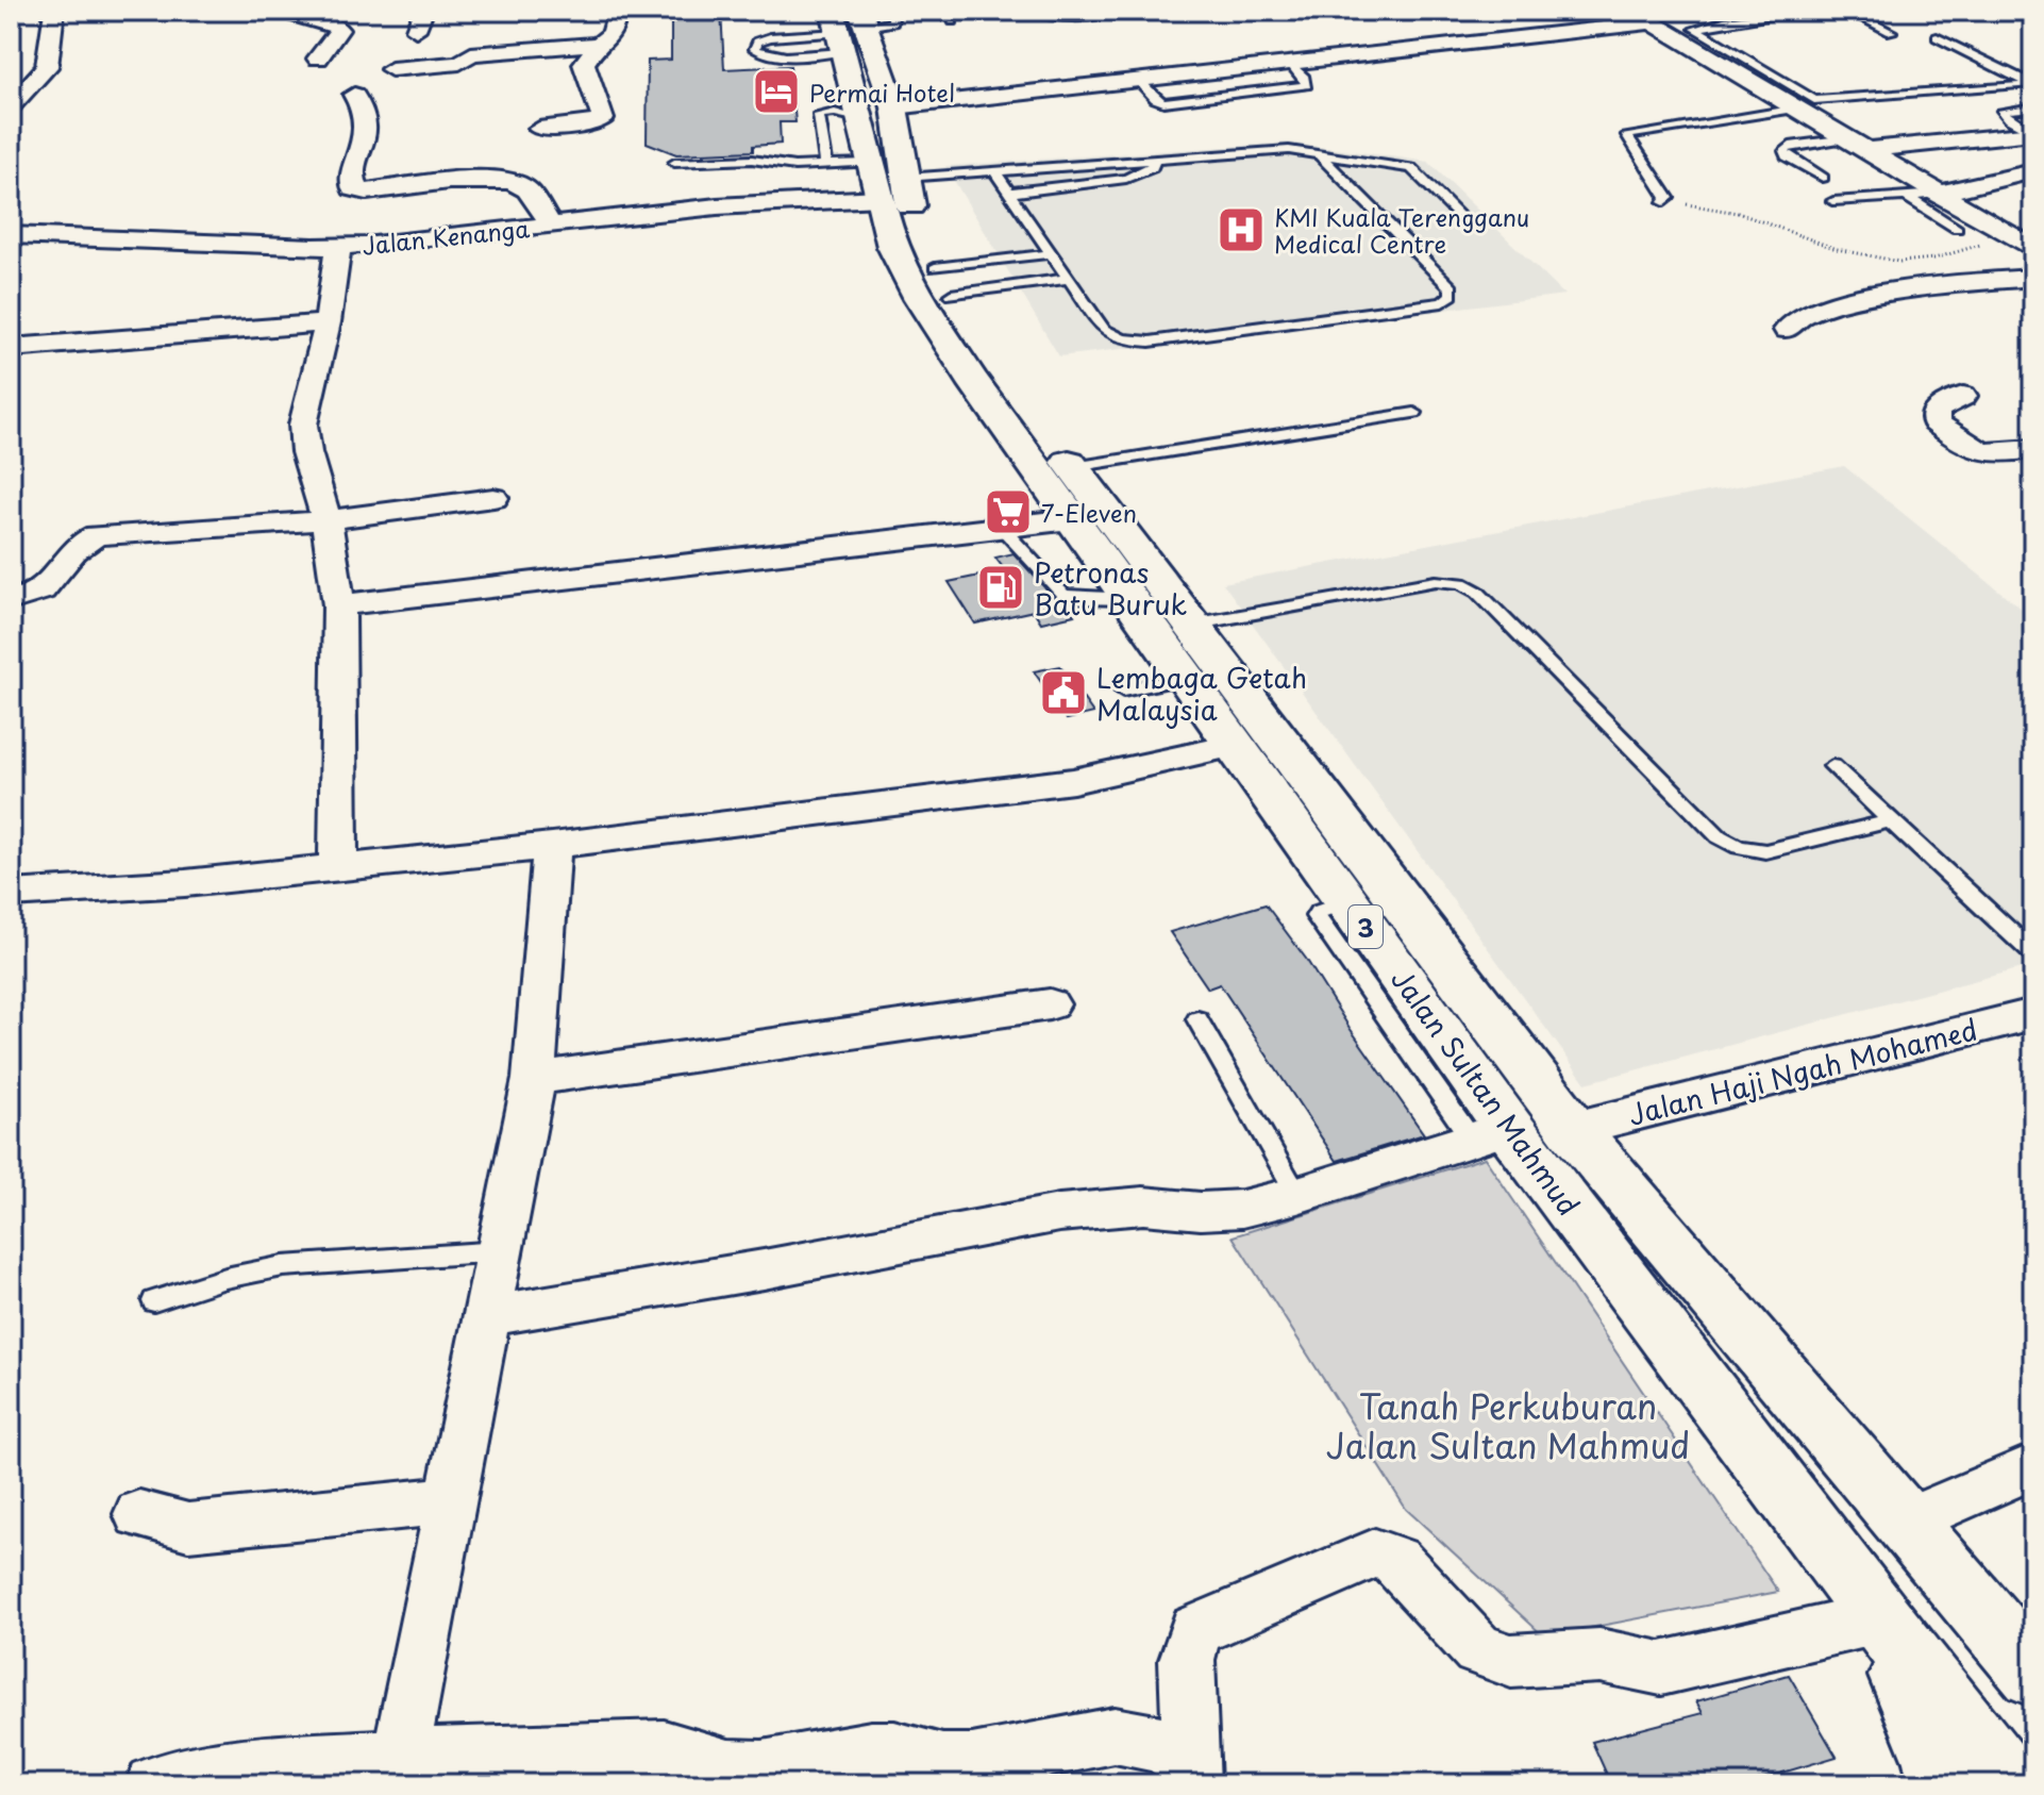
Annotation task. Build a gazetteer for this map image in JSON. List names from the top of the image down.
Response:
{
  "streets": {
    "highway": ["3", "Jalan Sultan Mahmud"],
    "street": ["Jalan Kenanga", "Jalan Haji Ngah Mohamed"]
  },
  "crossings": [
    ["Jalan Kenanga", "Jalan Sultan Mahmud"],
    ["Jalan Haji Ngah Mohamed", "Jalan Sultan Mahmud"]
  ],
  "parks": ["Tanah Perkuburan Jalan Sultan Mahmud"],
  "places": {
    "hotel": ["Permai Hotel"],
    "hospital": ["KMI Kuala Terengganu Medical Centre"],
    "supermarket": ["7-Eleven"],
    "fuel station": ["Petronas Batu Buruk"],
    "public building": ["Lembaga Getah Malaysia"]
  }
}
